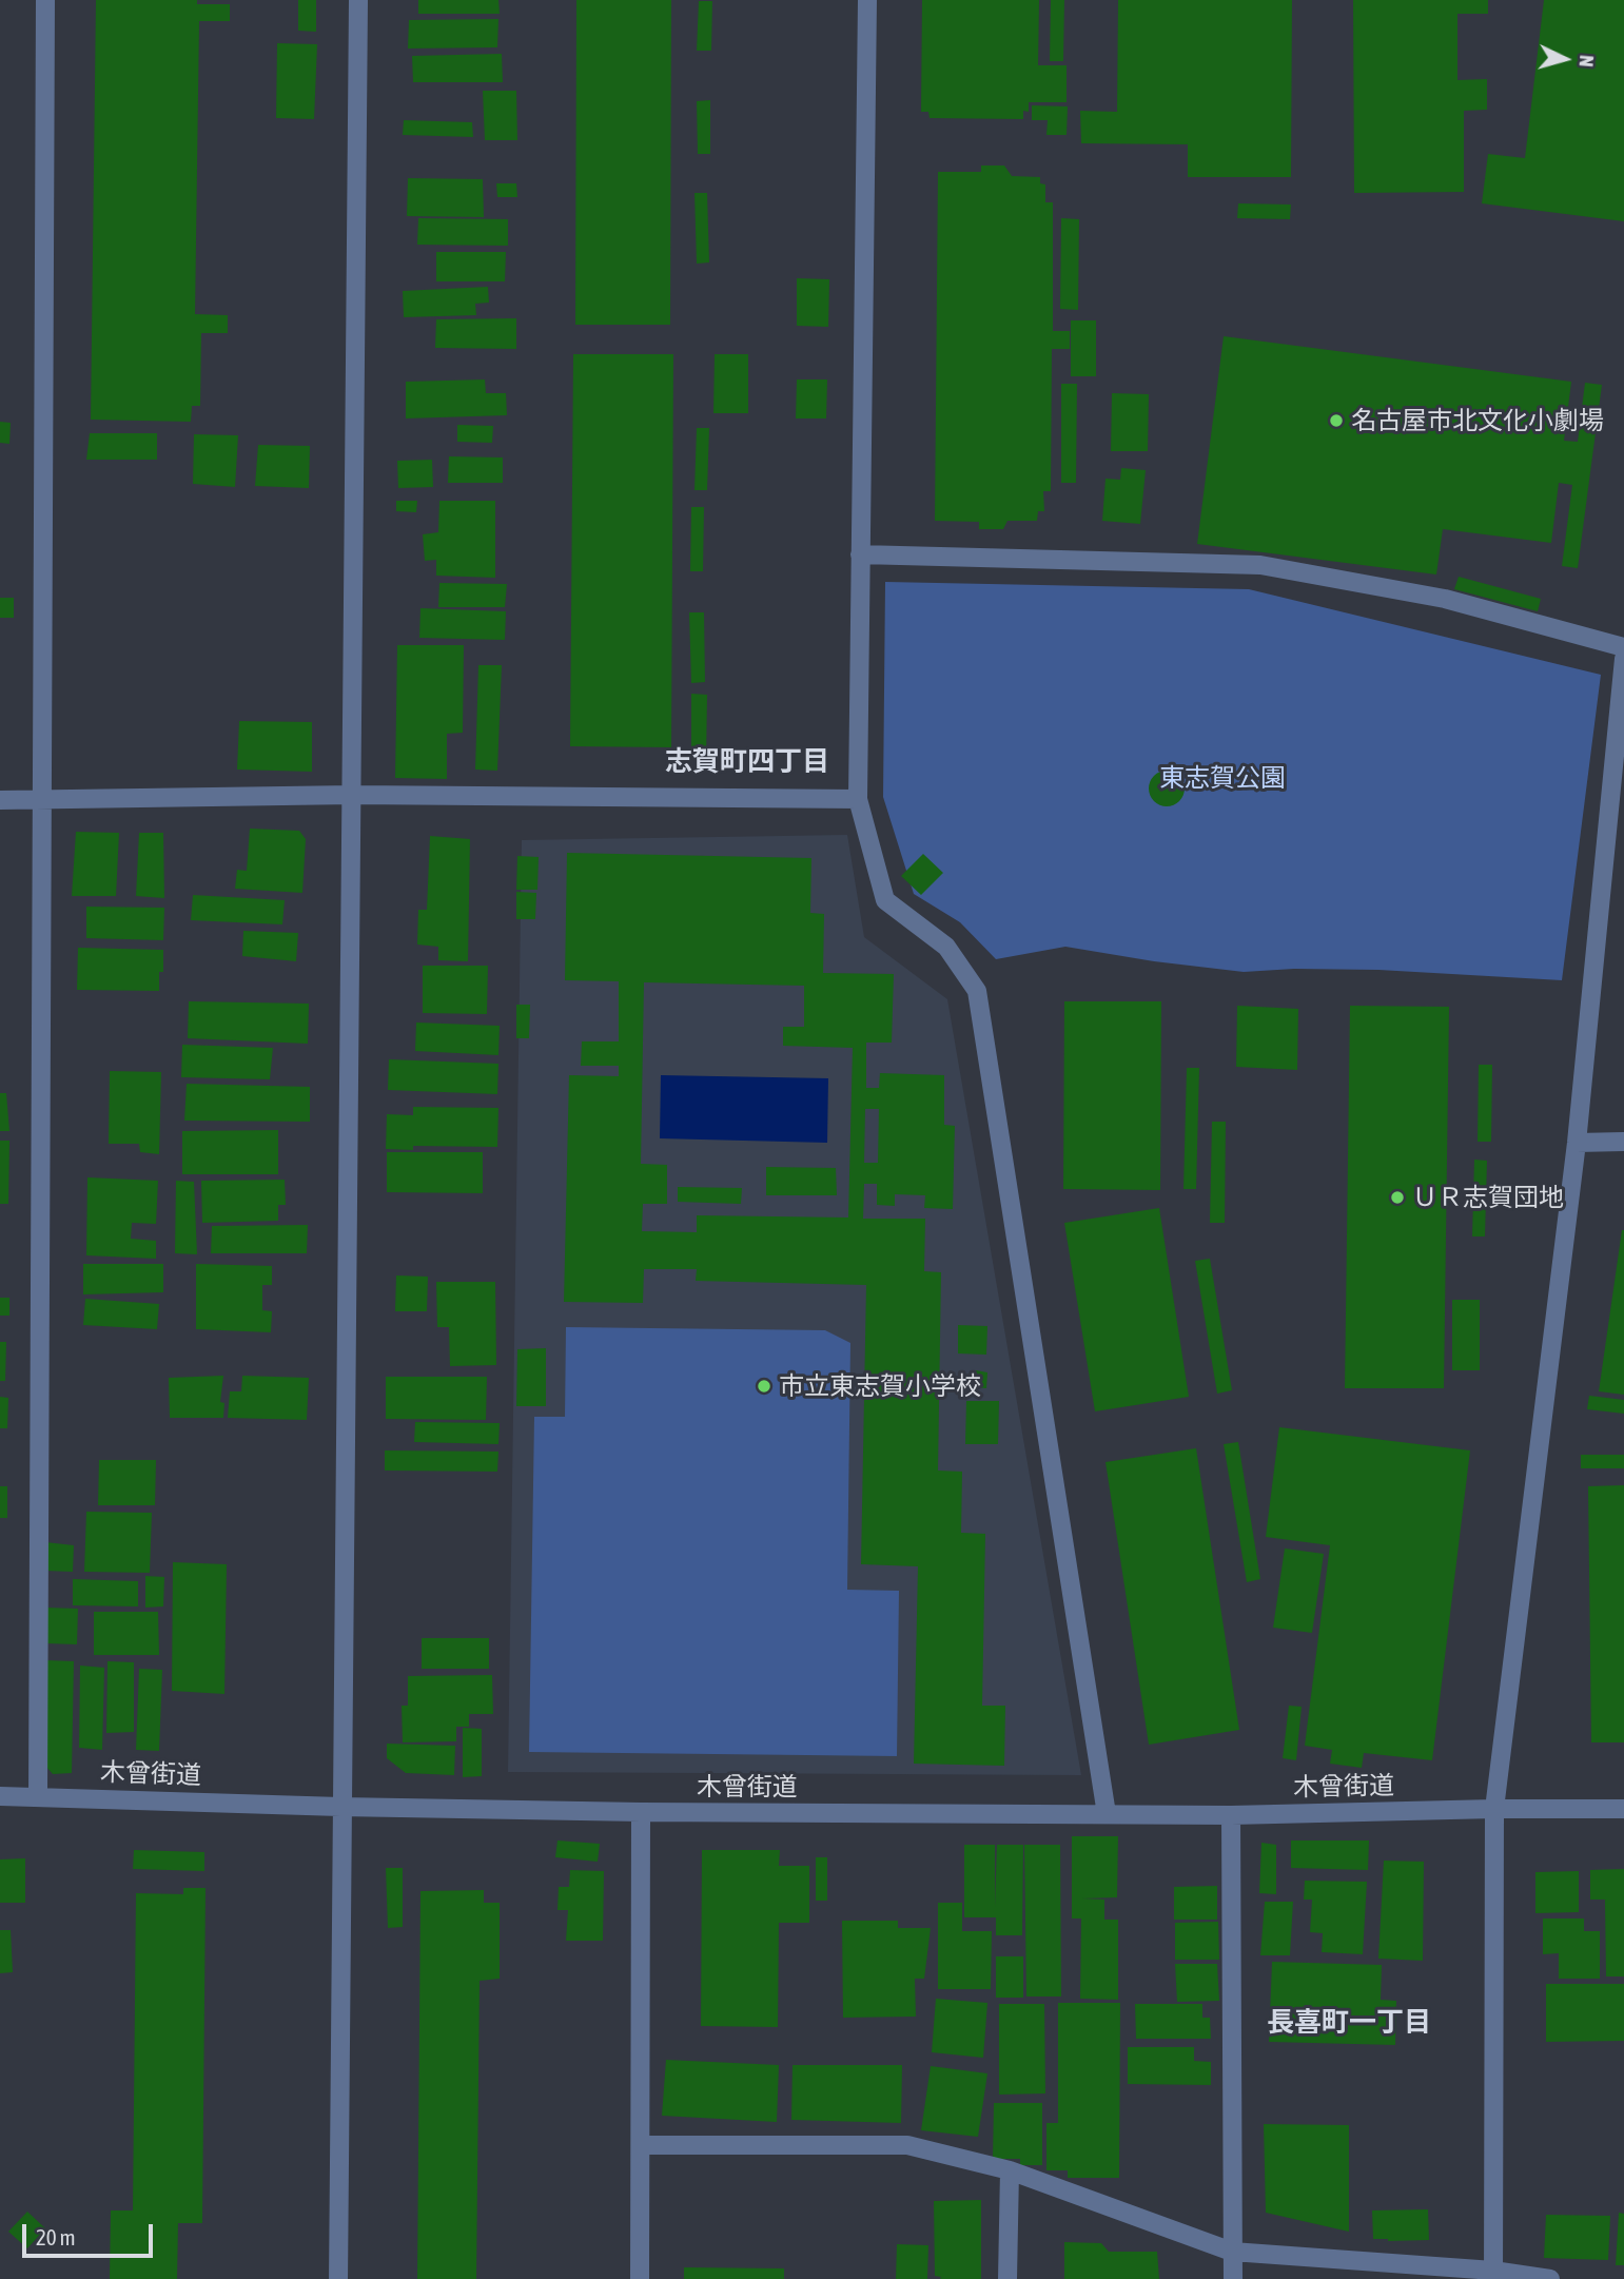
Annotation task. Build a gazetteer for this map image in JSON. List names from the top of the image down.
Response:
{
  "streets": {
    "street": ["木曾街道"]
  },
  "districts": ["志賀町四丁目", "長喜町一丁目"],
  "parks": ["東志賀公園"],
  "places": ["名古屋市北文化小劇場", "ＵＲ志賀団地", "市立東志賀小学校"],
  "scale_bar": "20 m",
  "north": "right"
}
